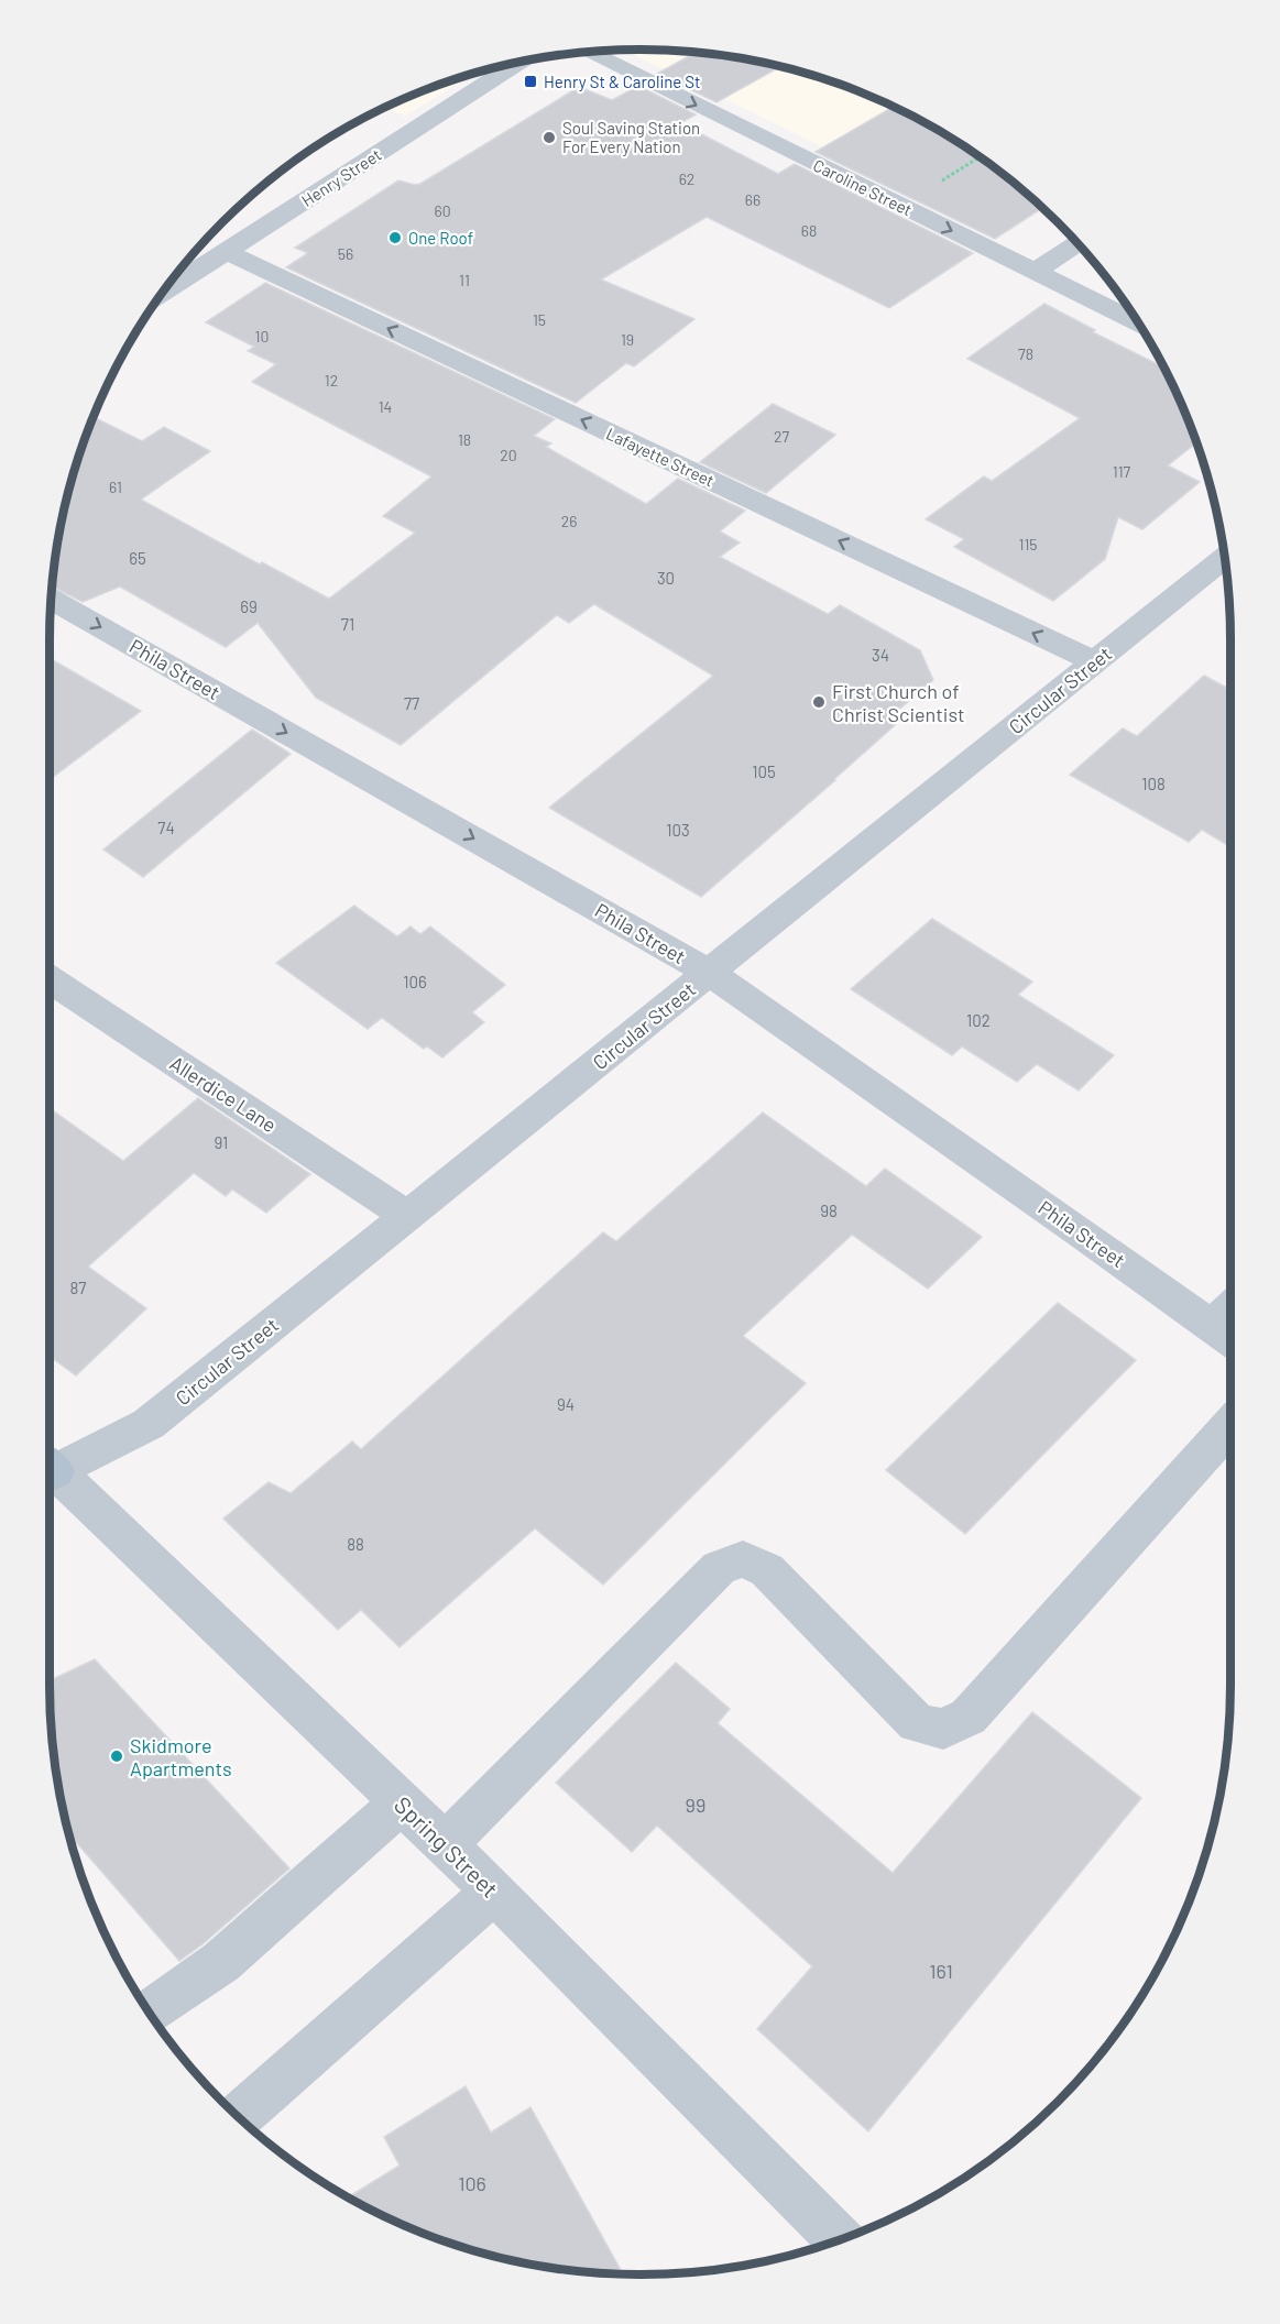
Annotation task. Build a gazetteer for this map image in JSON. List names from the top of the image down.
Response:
{
  "streets": {
    "street": [
      "Henry Street",
      "Caroline Street",
      "Lafayette Street",
      "Phila Street",
      "Circular Street",
      "Allerdice Lane",
      "Spring Street"
    ]
  },
  "crossings": [
    ["Henry Street", "Lafayette Street"],
    ["Lafayette Street", "Circular Street"],
    ["Phila Street", "Circular Street"],
    ["Circular Street", "Allerdice Lane"]
  ],
  "one_way": ["Caroline Street", "Lafayette Street", "Phila Street"],
  "places": {
    "transit": ["Henry St & Caroline St"],
    "other": [
      "Soul Saving Station For Every Nation",
      "One Roof",
      "First Church of Christ Scientist",
      "Skidmore Apartments"
    ]
  },
  "house_numbers": [
    "62",
    "66",
    "60",
    "68",
    "56",
    "11",
    "15",
    "10",
    "19",
    "78",
    "12",
    "14",
    "27",
    "18",
    "20",
    "117",
    "61",
    "26",
    "115",
    "65",
    "30",
    "69",
    "71",
    "34",
    "77",
    "105",
    "108",
    "74",
    "103",
    "106",
    "102",
    "91",
    "98",
    "87",
    "94",
    "88",
    "99",
    "161",
    "106"
  ]
}
